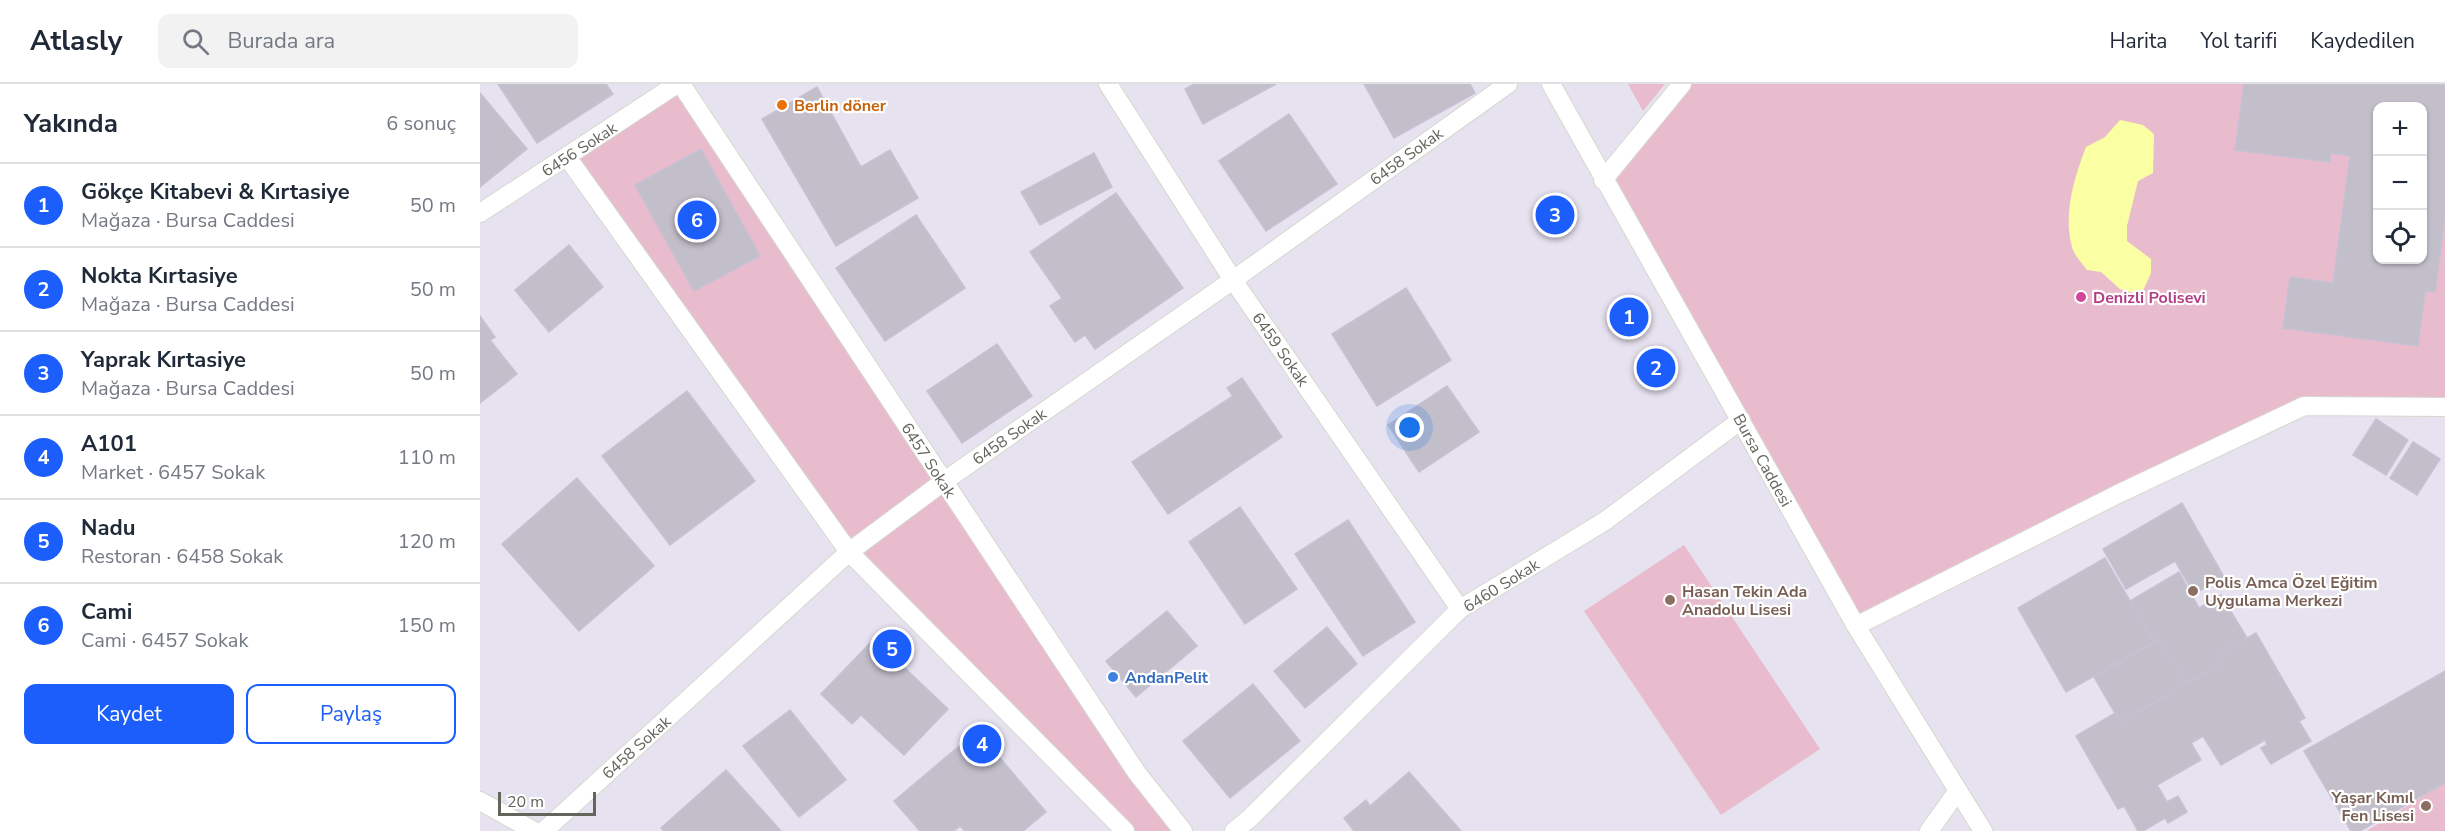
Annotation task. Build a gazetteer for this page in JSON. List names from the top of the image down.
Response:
{
  "streets": {
    "street": [
      "6456 Sokak",
      "6458 Sokak",
      "6459 Sokak",
      "6457 Sokak",
      "Bursa Caddesi",
      "6460 Sokak"
    ]
  },
  "crossings": [
    ["6456 Sokak", "6457 Sokak"],
    ["6458 Sokak", "6459 Sokak"],
    ["6458 Sokak", "6457 Sokak"],
    ["6459 Sokak", "6460 Sokak"],
    ["Bursa Caddesi", "6460 Sokak"]
  ],
  "places": [
    "Berlin döner",
    "Denizli Polisevi",
    "Polis Amca Özel Eğitim Uygulama Merkezi",
    "Hasan Tekin Ada Anadolu Lisesi",
    "AndanPelit",
    "Yaşar Kımıl Fen Lisesi"
  ],
  "scale_bar": "20 m",
  "page": {
    "header": "Atlasly",
    "search": "Burada ara",
    "nav": ["Harita", "Yol tarifi", "Kaydedilen"],
    "heading": ["Yakında", "6 sonuç"],
    "map_buttons": ["+", "−"],
    "list": [
      {
        "mark": "1",
        "name": "Gökçe Kitabevi & Kırtasiye",
        "note": "Mağaza · Bursa Caddesi",
        "value": "50 m"
      },
      {
        "mark": "2",
        "name": "Nokta Kırtasiye",
        "note": "Mağaza · Bursa Caddesi",
        "value": "50 m"
      },
      {
        "mark": "3",
        "name": "Yaprak Kırtasiye",
        "note": "Mağaza · Bursa Caddesi",
        "value": "50 m"
      },
      {
        "mark": "4",
        "name": "A101",
        "note": "Market · 6457 Sokak",
        "value": "110 m"
      },
      {
        "mark": "5",
        "name": "Nadu",
        "note": "Restoran · 6458 Sokak",
        "value": "120 m"
      },
      {
        "mark": "6",
        "name": "Cami",
        "note": "Cami · 6457 Sokak",
        "value": "150 m"
      }
    ],
    "pins": [
      "3",
      "6",
      "1",
      "2",
      "5",
      "4"
    ],
    "buttons": ["Kaydet", "Paylaş"],
    "scale": "20 m"
  }
}
